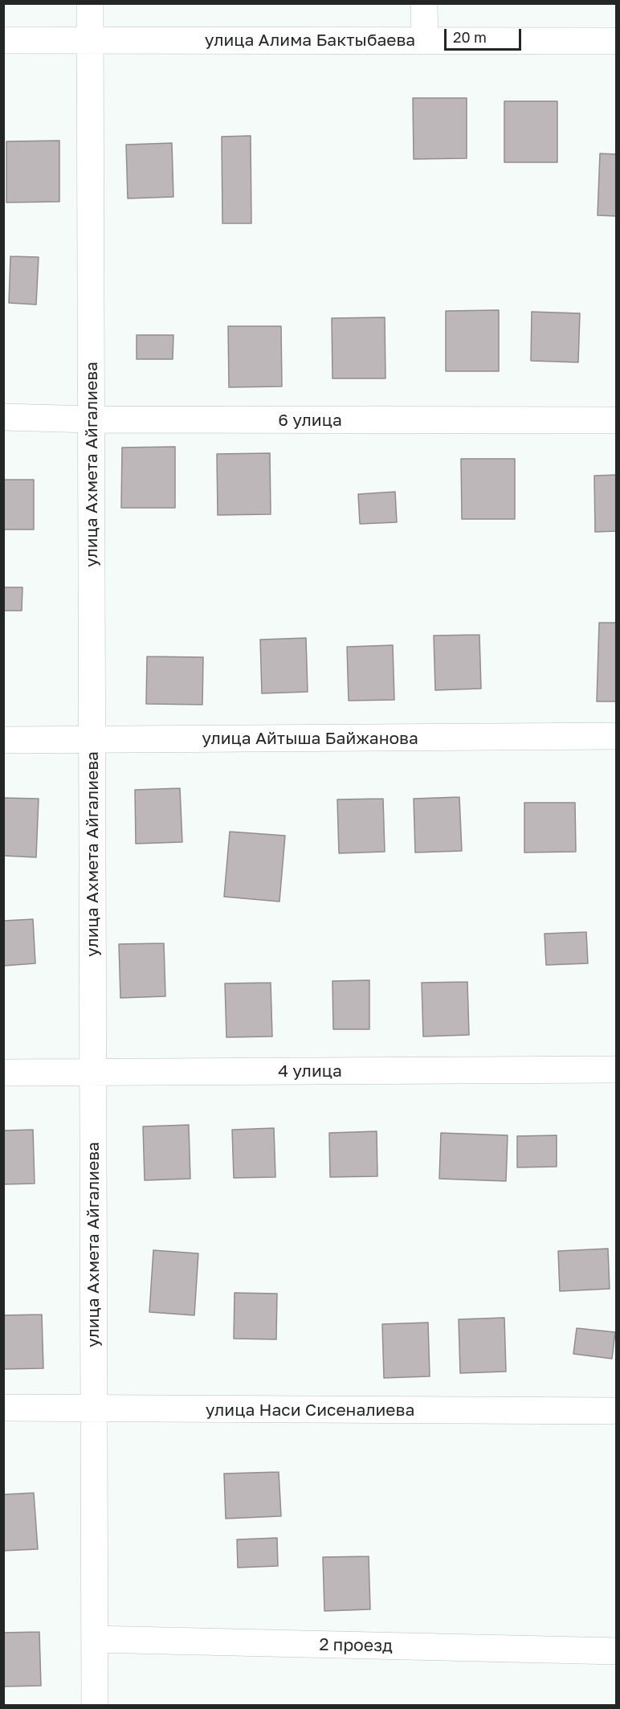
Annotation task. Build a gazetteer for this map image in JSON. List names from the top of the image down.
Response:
{
  "streets": {
    "street": [
      "улица Алима Бактыбаева",
      "6 улица",
      "улица Ахмета Айгалиева",
      "улица Айтыша Байжанова",
      "4 улица",
      "улица Наси Сисеналиева",
      "2 проезд"
    ]
  },
  "crossings": [
    ["улица Алима Бактыбаева", "улица Ахмета Айгалиева"],
    ["6 улица", "улица Ахмета Айгалиева"],
    ["улица Ахмета Айгалиева", "улица Айтыша Байжанова"],
    ["улица Ахмета Айгалиева", "4 улица"],
    ["улица Ахмета Айгалиева", "улица Наси Сисеналиева"],
    ["улица Ахмета Айгалиева", "2 проезд"]
  ],
  "scale_bar": "20 m"
}
